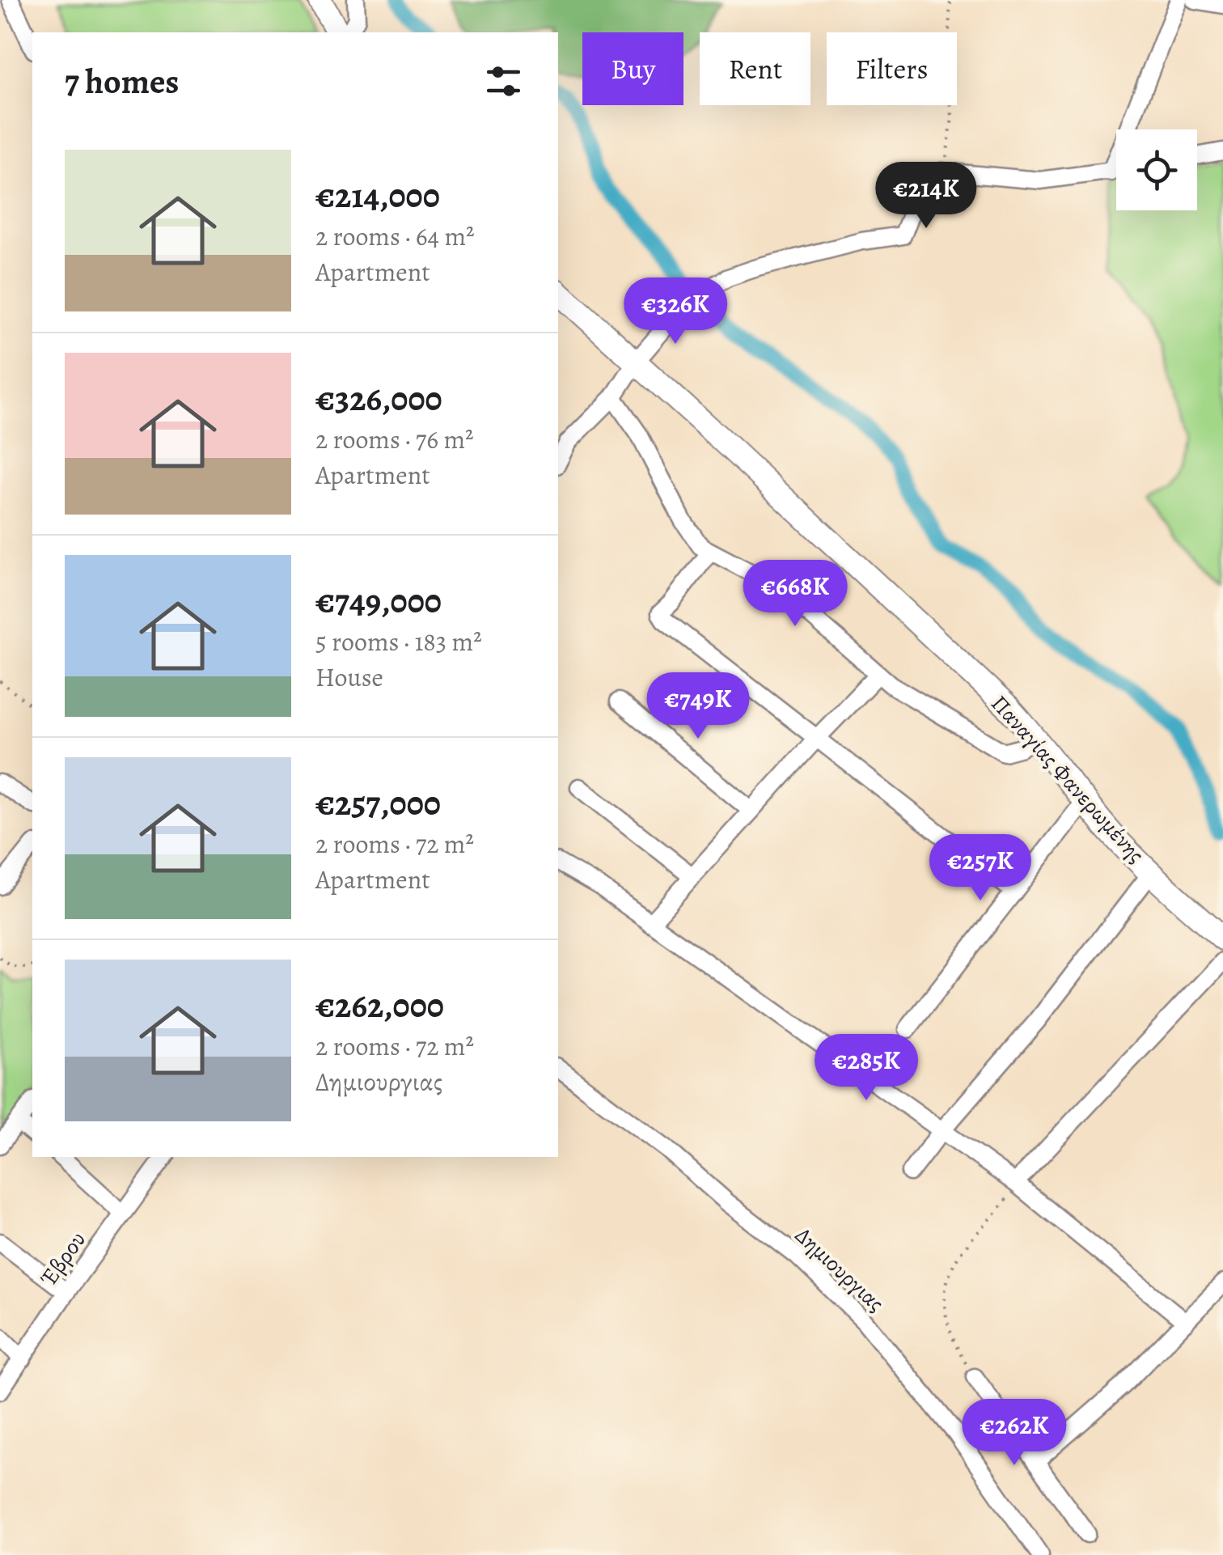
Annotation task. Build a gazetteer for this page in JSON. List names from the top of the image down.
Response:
{
  "streets": {
    "main road": ["Παναγίας Φανερωμένης"],
    "street": ["Έβρου", "Δημιουργιας"]
  },
  "page": {
    "chip": ["Buy", "Rent", "Filters"],
    "heading": "7 homes",
    "list": [
      {
        "name": "€214,000",
        "note": "2 rooms · 64 m² · Apartment"
      },
      {
        "name": "€326,000",
        "note": "2 rooms · 76 m² · Apartment"
      },
      {
        "name": "€749,000",
        "note": "5 rooms · 183 m² · House"
      },
      {
        "name": "€257,000",
        "note": "2 rooms · 72 m² · Apartment"
      },
      {
        "name": "€262,000",
        "note": "2 rooms · 72 m² · Δημιουργιας"
      }
    ],
    "price": [
      "€214K",
      "€326K",
      "€668K",
      "€749K",
      "€257K",
      "€285K",
      "€262K"
    ]
  }
}
